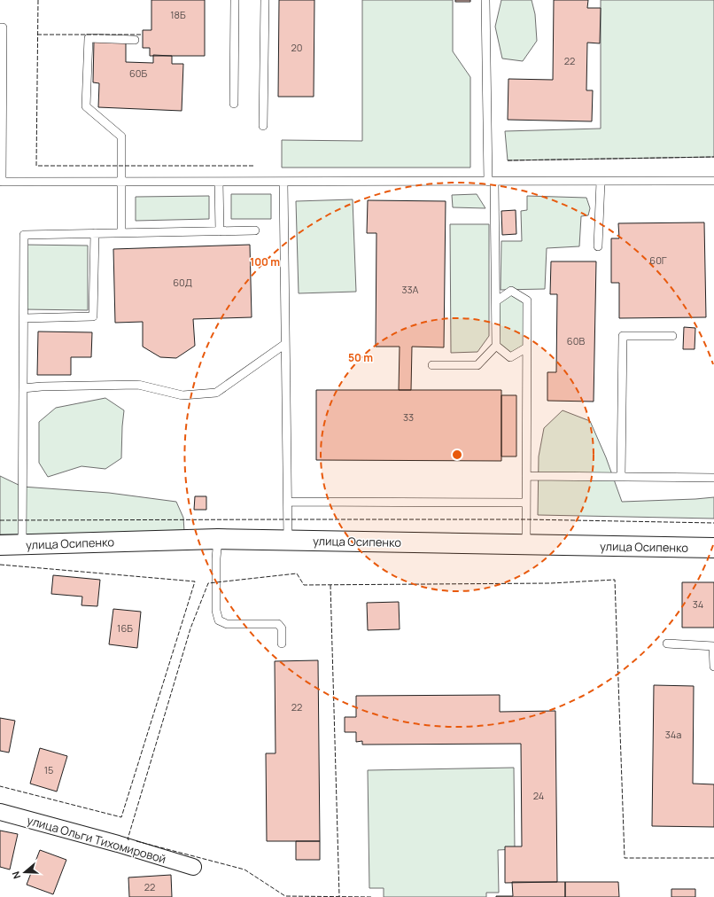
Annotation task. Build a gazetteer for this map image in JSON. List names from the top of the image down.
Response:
{
  "streets": {
    "street": ["улица Осипенко", "улица Ольги Тихомировой"]
  },
  "house_numbers": [
    "18Б",
    "20",
    "22",
    "60Б",
    "60Г",
    "60Д",
    "33А",
    "60В",
    "33",
    "34",
    "16Б",
    "22",
    "34а",
    "15",
    "24",
    "22"
  ],
  "north": "left",
  "rings": ["100 m", "50 m"]
}
